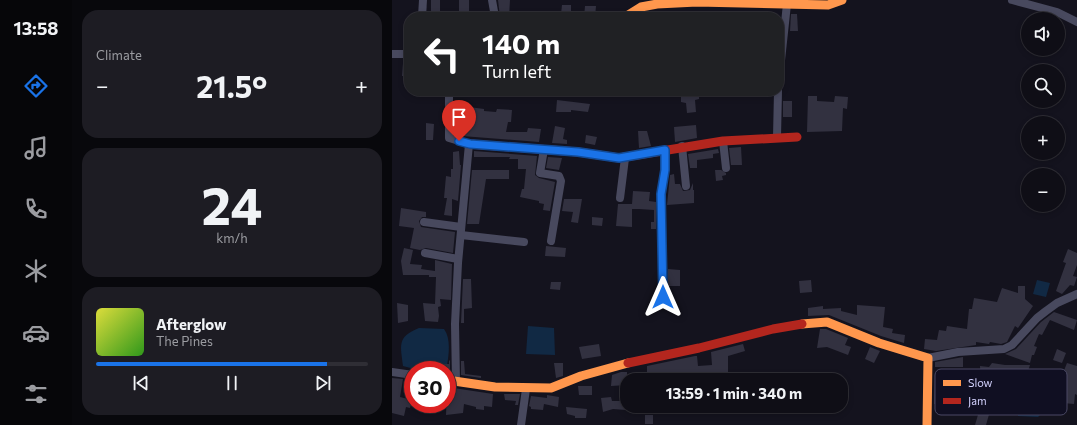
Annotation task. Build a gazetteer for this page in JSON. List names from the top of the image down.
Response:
{
  "legend": ["Slow", "Jam"],
  "page": {
    "tabs": "13:58",
    "tile": [
      "Climate",
      ["24", "km/h"]
    ],
    "map_buttons": ["+", "−"],
    "turn": ["140 m", "Turn left"],
    "heat": ["−", "21.5°", "+"],
    "song": ["Afterglow", "The Pines"],
    "limit": "30",
    "trip": "13:59 · 1 min · 340 m"
  }
}
